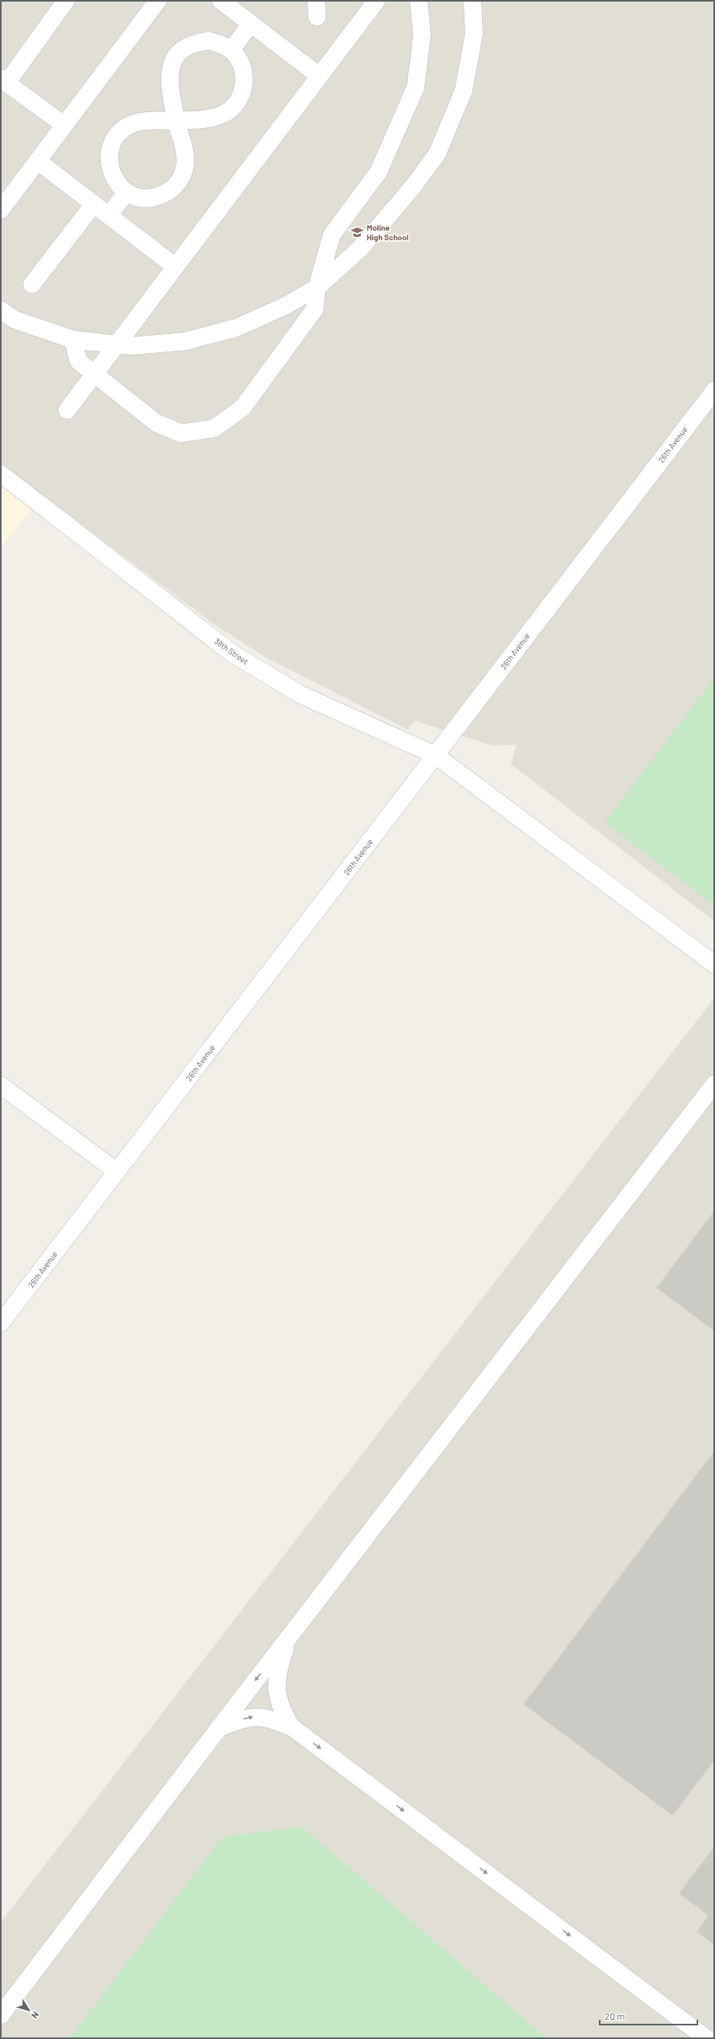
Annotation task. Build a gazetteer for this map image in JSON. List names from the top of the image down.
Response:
{
  "streets": {
    "street": ["26th Avenue", "38th Street"]
  },
  "crossings": [
    ["26th Avenue", "38th Street"]
  ],
  "places": {
    "school or university": ["Moline High School"]
  },
  "scale_bar": "20 m",
  "north": "bottom right"
}
